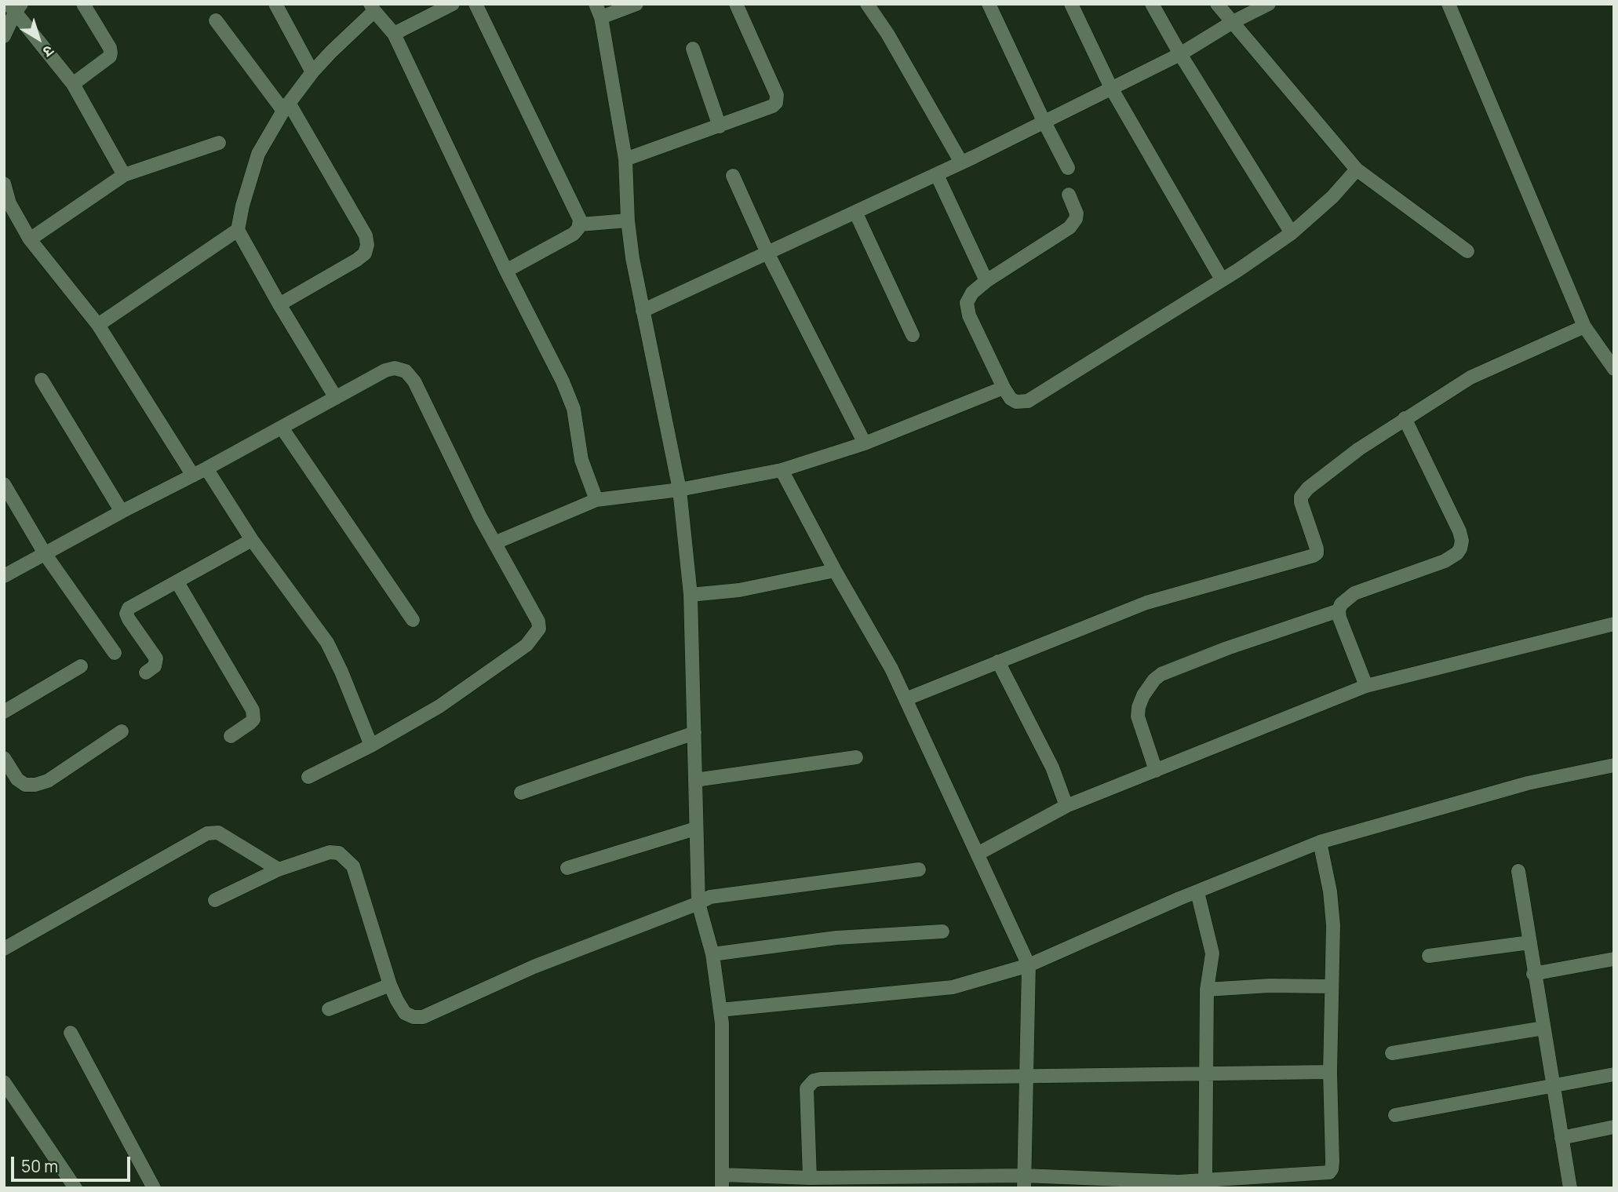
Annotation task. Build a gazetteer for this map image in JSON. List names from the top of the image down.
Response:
{
  "scale_bar": "50 m",
  "north": "bottom right"
}
